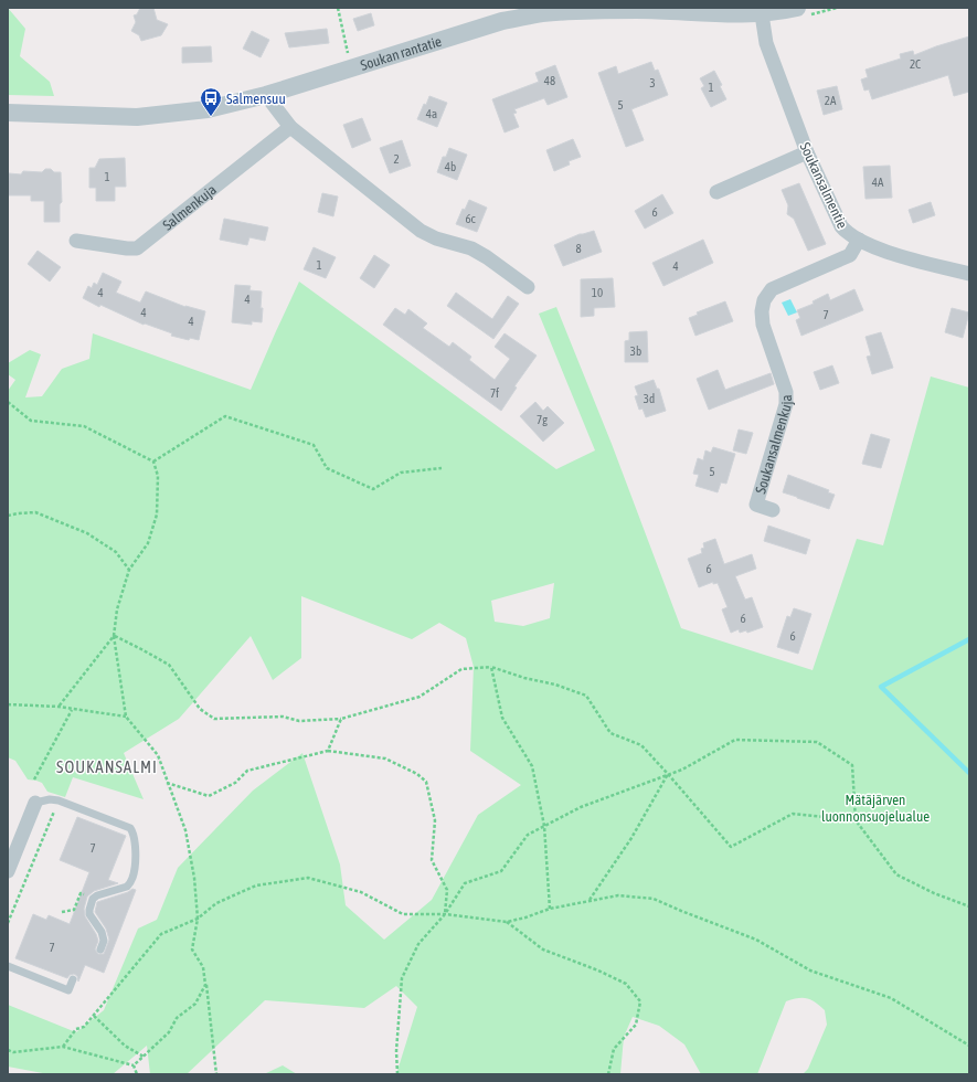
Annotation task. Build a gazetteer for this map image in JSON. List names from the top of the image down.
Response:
{
  "streets": {
    "street": [
      "Soukan rantatie",
      "Soukansalmentie",
      "Salmenkuja",
      "Soukansalmenkuja"
    ]
  },
  "crossings": [
    ["Soukan rantatie", "Soukansalmentie"],
    ["Soukansalmentie", "Soukansalmenkuja"]
  ],
  "districts": ["SOUKANSALMI"],
  "parks": ["Mätäjärven luonnonsuojelualue"],
  "places": {
    "bus stop": ["Salmensuu"]
  },
  "house_numbers": [
    "2C",
    "48",
    "3",
    "1",
    "2A",
    "5",
    "4a",
    "2",
    "4b",
    "1",
    "4A",
    "6",
    "6c",
    "8",
    "1",
    "4",
    "4",
    "10",
    "4",
    "4",
    "7",
    "4",
    "3b",
    "7f",
    "3d",
    "7g",
    "5",
    "6",
    "6",
    "6",
    "7",
    "7"
  ]
}
